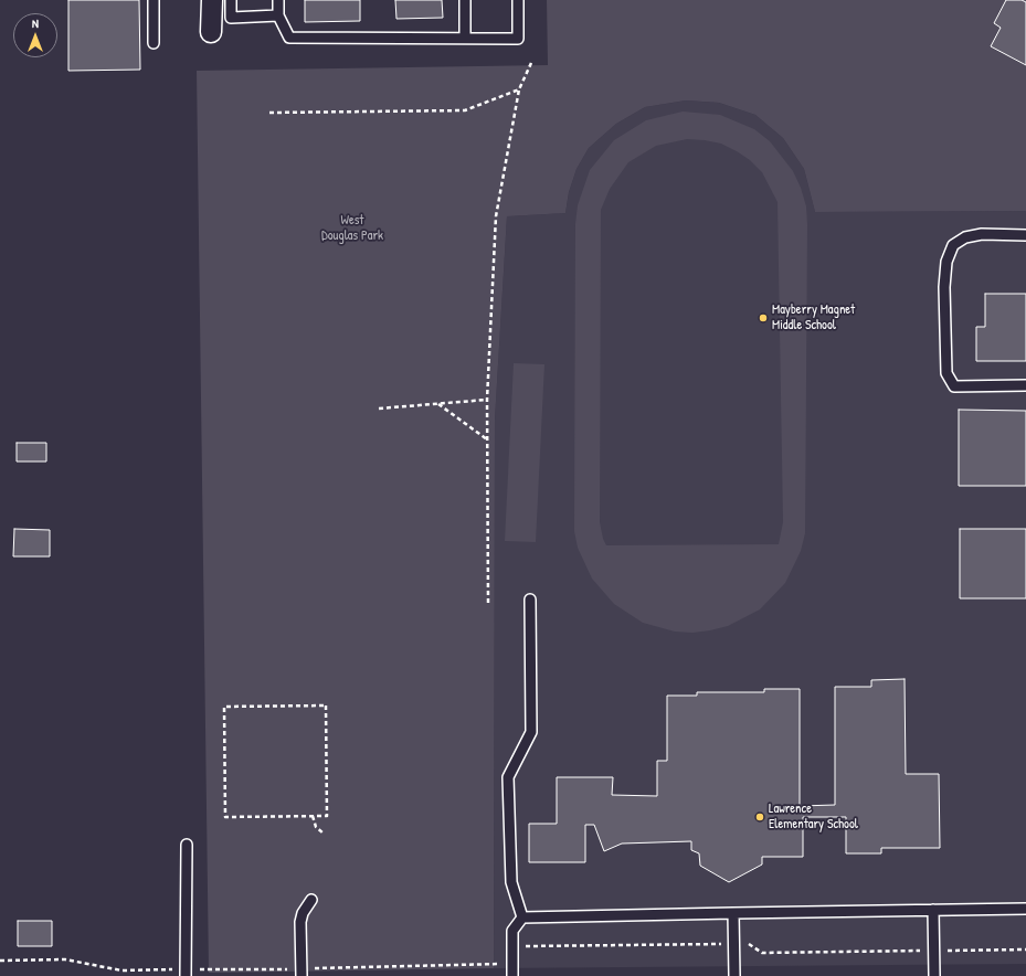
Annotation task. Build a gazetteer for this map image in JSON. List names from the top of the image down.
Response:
{
  "parks": ["West Douglas Park"],
  "places": ["Mayberry Magnet Middle School", "Lawrence Elementary School"],
  "north": "top"
}
